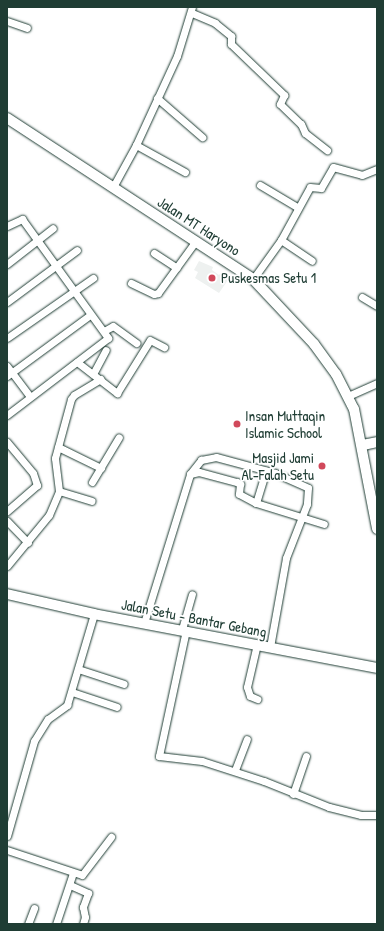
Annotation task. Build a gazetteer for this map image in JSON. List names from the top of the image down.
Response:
{
  "streets": {
    "main road": ["Jalan MT Haryono", "Jalan Setu - Bantar Gebang"]
  },
  "places": ["Puskesmas Setu 1", "Insan Muttaqin Islamic School", "Masjid Jami Al-Falah Setu"]
}
